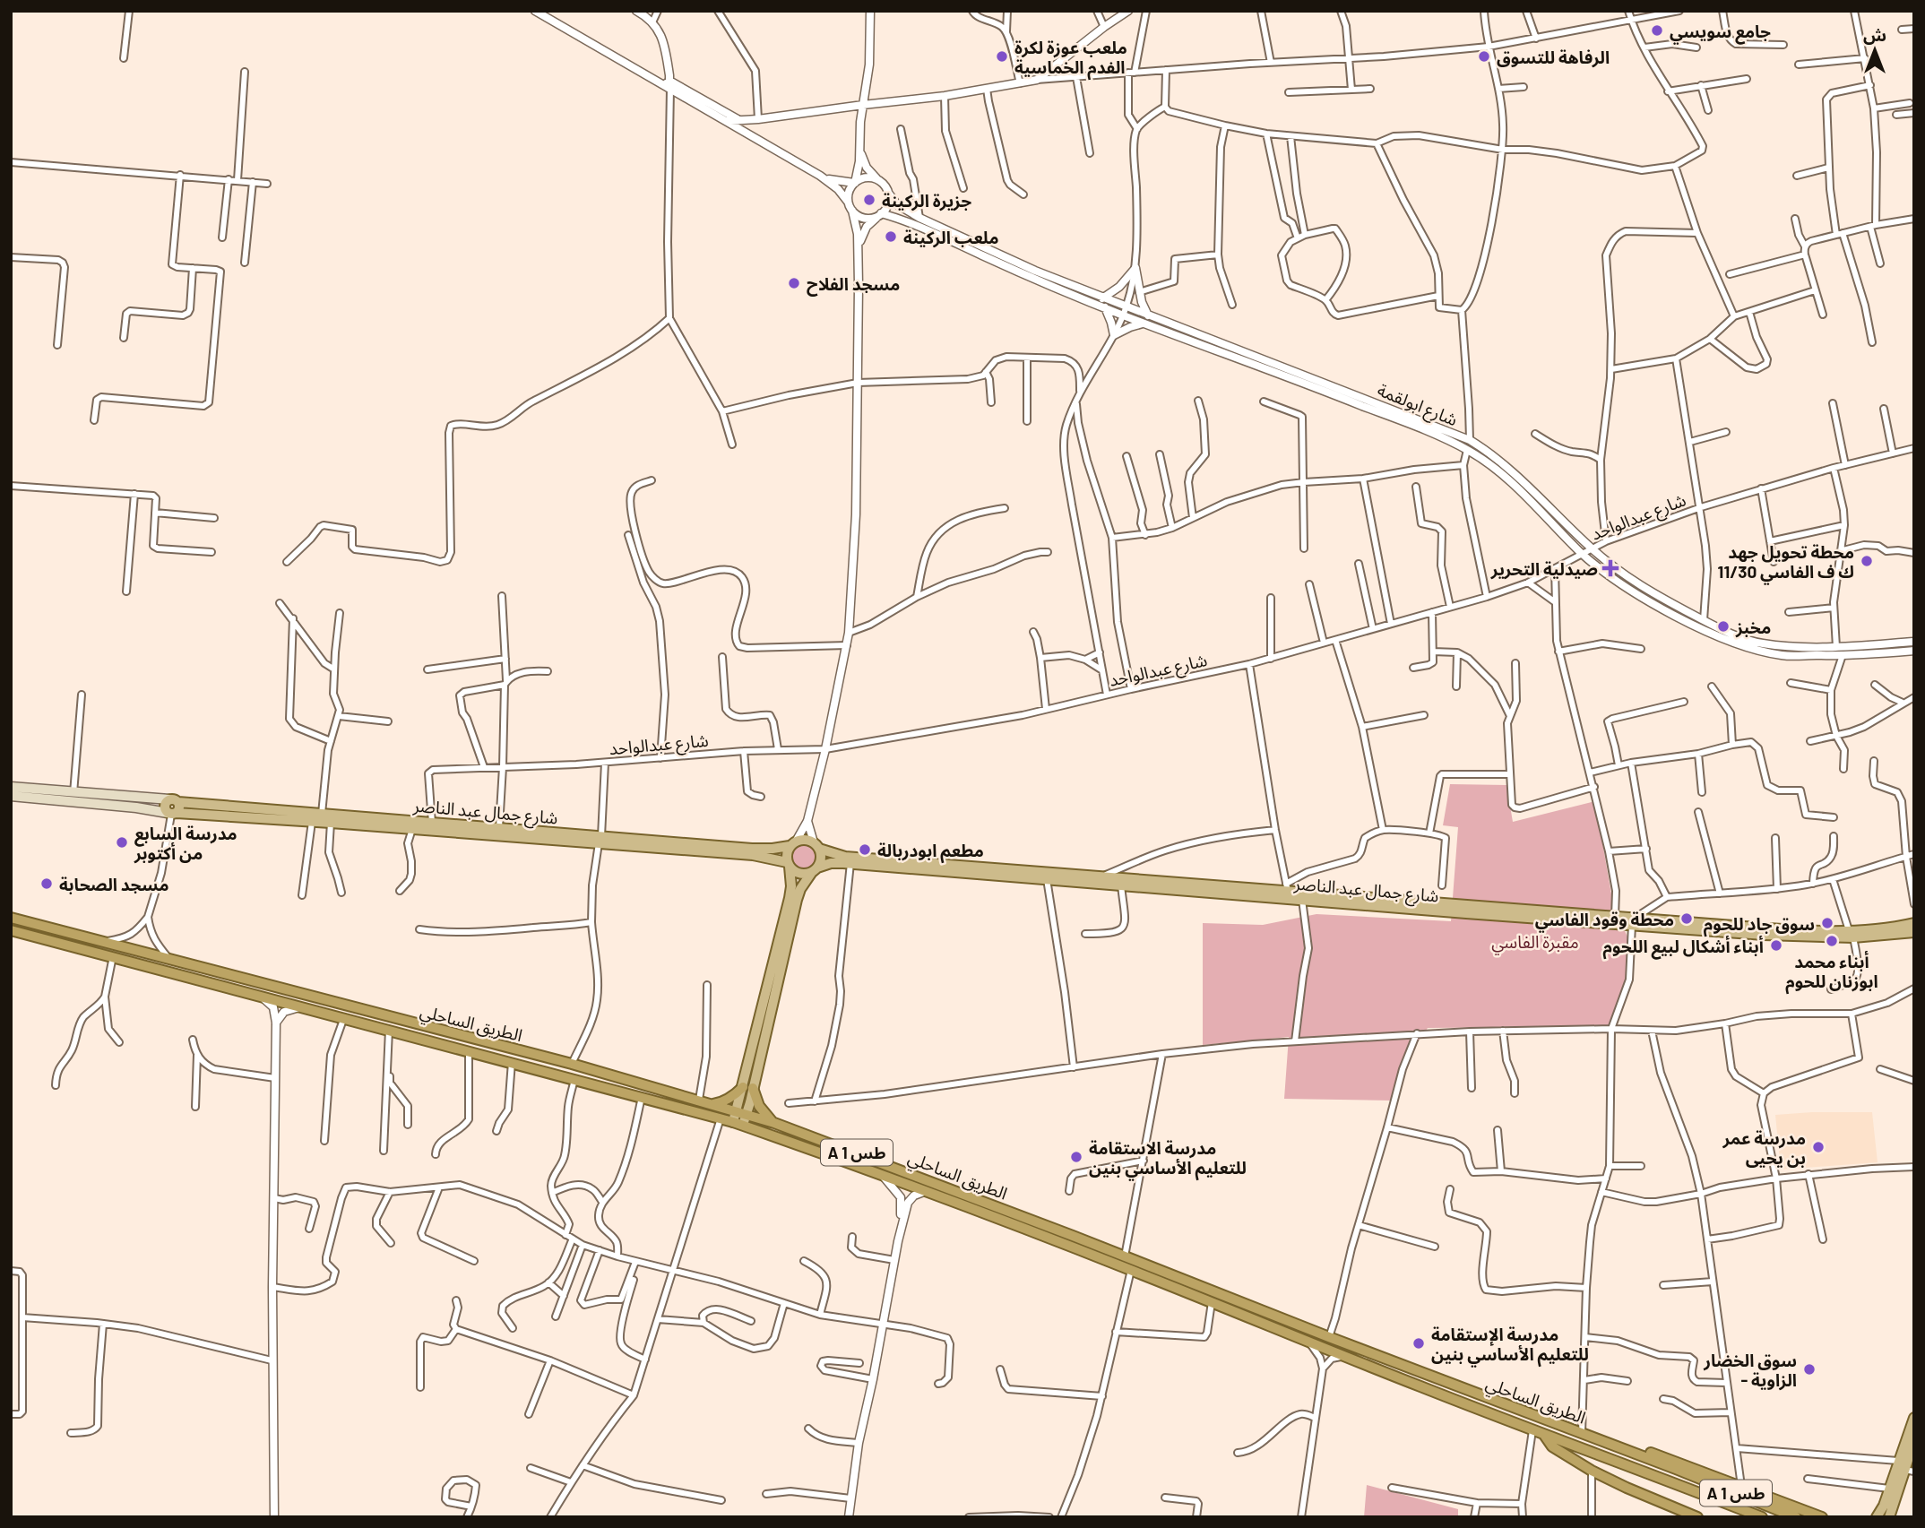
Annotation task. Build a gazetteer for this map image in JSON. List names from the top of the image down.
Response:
{
  "streets": {
    "highway": ["الطريق الساحلي", "A 1 طس"],
    "main road": ["شارع جمال عبد الناصر"],
    "street": ["شارع ابولقمة", "شارع عبدالواحد"]
  },
  "crossings": [
    ["شارع ابولقمة", "شارع عبدالواحد"],
    ["شارع عبدالواحد", "شارع جمال عبد الناصر"]
  ],
  "parks": ["مقبرة الفاسي"],
  "places": {
    "other": [
      "جامع سويسي",
      "ملعب عوزة لكرة الفدم الخماسية",
      "الرفاهة للتسوق",
      "جزيرة الركينة",
      "ملعب الركينة",
      "مسجد الفلاح",
      "محطة تحويل جهد 11/30 ك ف الفاسي",
      "مخبز",
      "مدرسة السابع من أكتوبر",
      "مطعم ابودربالة",
      "مسجد الصحابة",
      "محطة وقود الفاسي",
      "سوق جاد للحوم",
      "أبناء محمد ابوزنان للحوم",
      "أبناء أشكال لبيع اللحوم",
      "مدرسة عمر بن يحيى",
      "مدرسة الاستقامة للتعليم الأساسي بنين",
      "مدرسة اﻹستقامة للتعليم اﻷساسي بنين",
      "سوق الخضار - الزاوية"
    ],
    "health": ["صيدلية التحرير"]
  },
  "north": "top"
}
